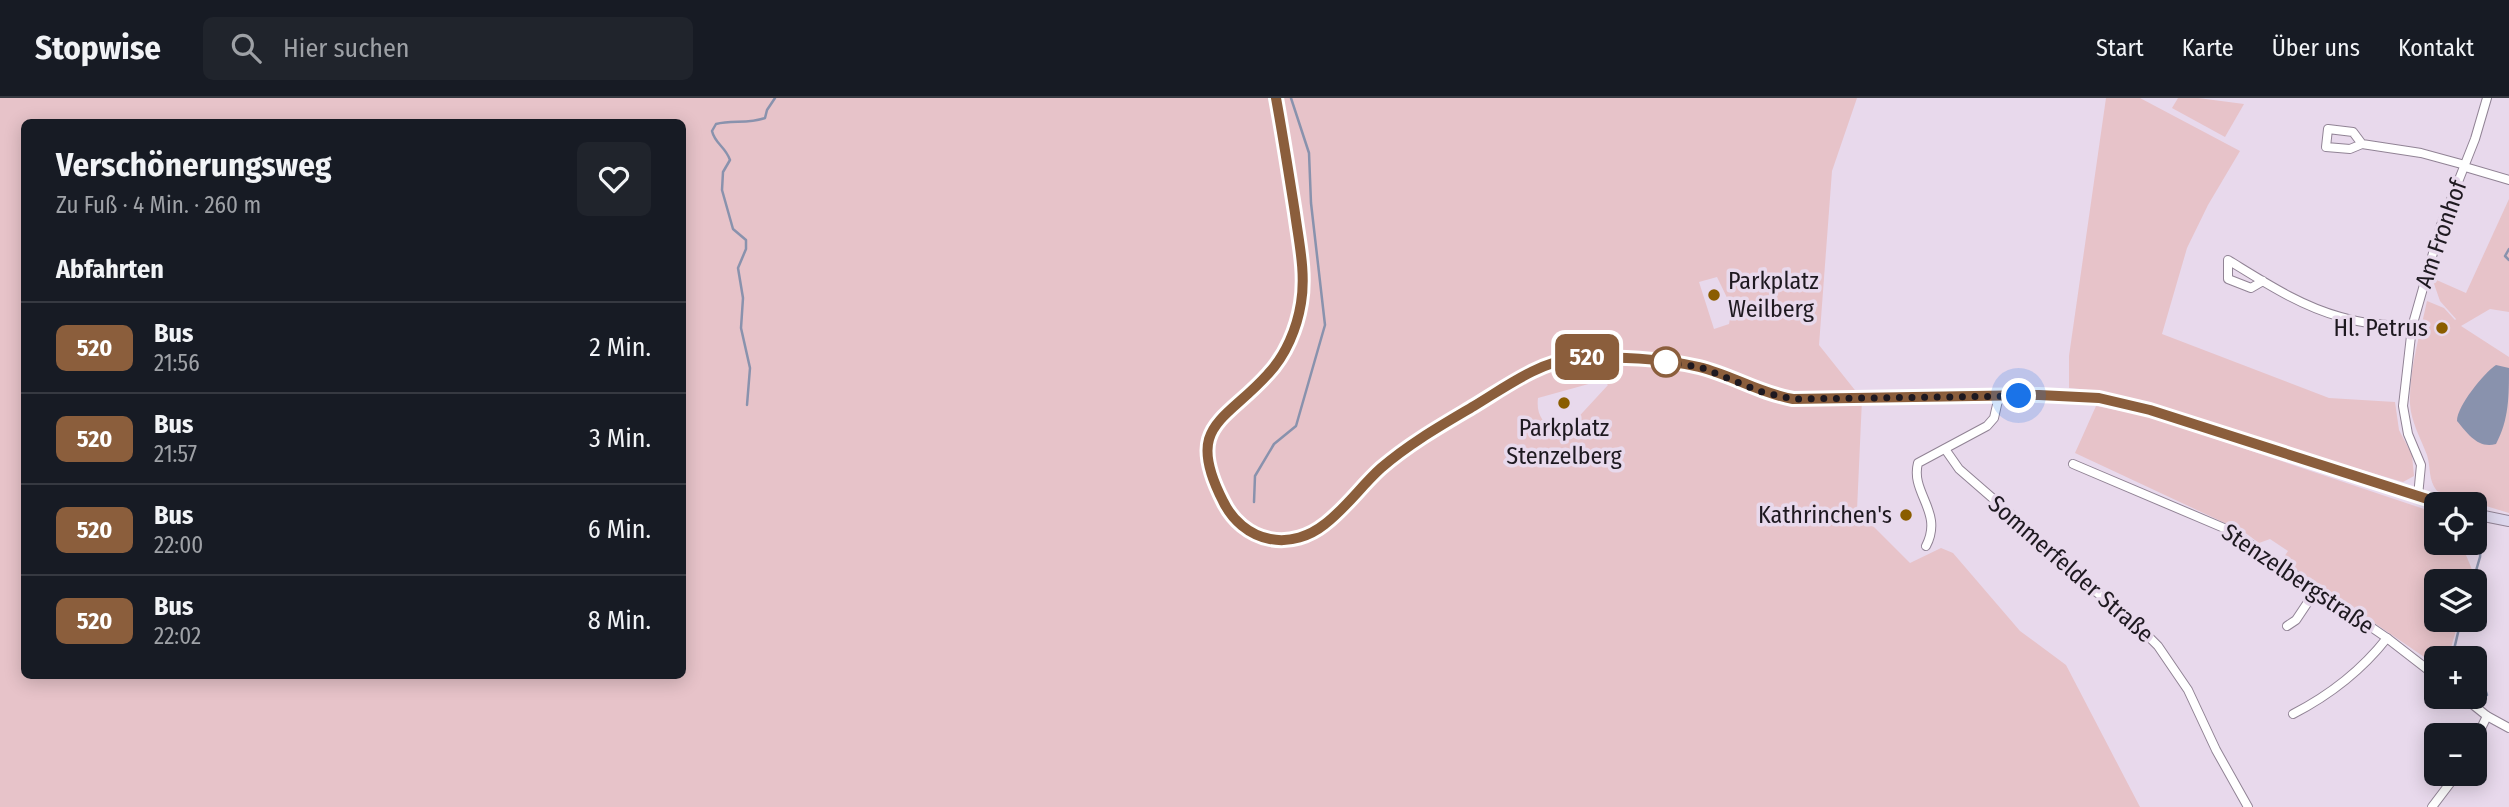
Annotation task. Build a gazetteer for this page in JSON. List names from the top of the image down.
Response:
{
  "streets": {
    "street": ["Am Fronhof", "Sommerfelder Straße", "Stenzelbergstraße"]
  },
  "places": [
    "Parkplatz Weilberg",
    "Hl. Petrus",
    "Parkplatz Stenzelberg",
    "Kathrinchen's"
  ],
  "lines": ["bus line 520"],
  "page": {
    "header": "Stopwise",
    "search": "Hier suchen",
    "nav": [
      "Start",
      "Karte",
      "Über uns",
      "Kontakt"
    ],
    "on_map": "520",
    "heading": [
      ["Verschönerungsweg", "Zu Fuß · 4 Min. · 260 m"],
      "Abfahrten"
    ],
    "list": [
      {
        "mark": "520",
        "name": "Bus",
        "note": "21:56",
        "value": "2 Min."
      },
      {
        "mark": "520",
        "name": "Bus",
        "note": "21:57",
        "value": "3 Min."
      },
      {
        "mark": "520",
        "name": "Bus",
        "note": "22:00",
        "value": "6 Min."
      },
      {
        "mark": "520",
        "name": "Bus",
        "note": "22:02",
        "value": "8 Min."
      }
    ],
    "map_buttons": ["+", "−"]
  }
}
